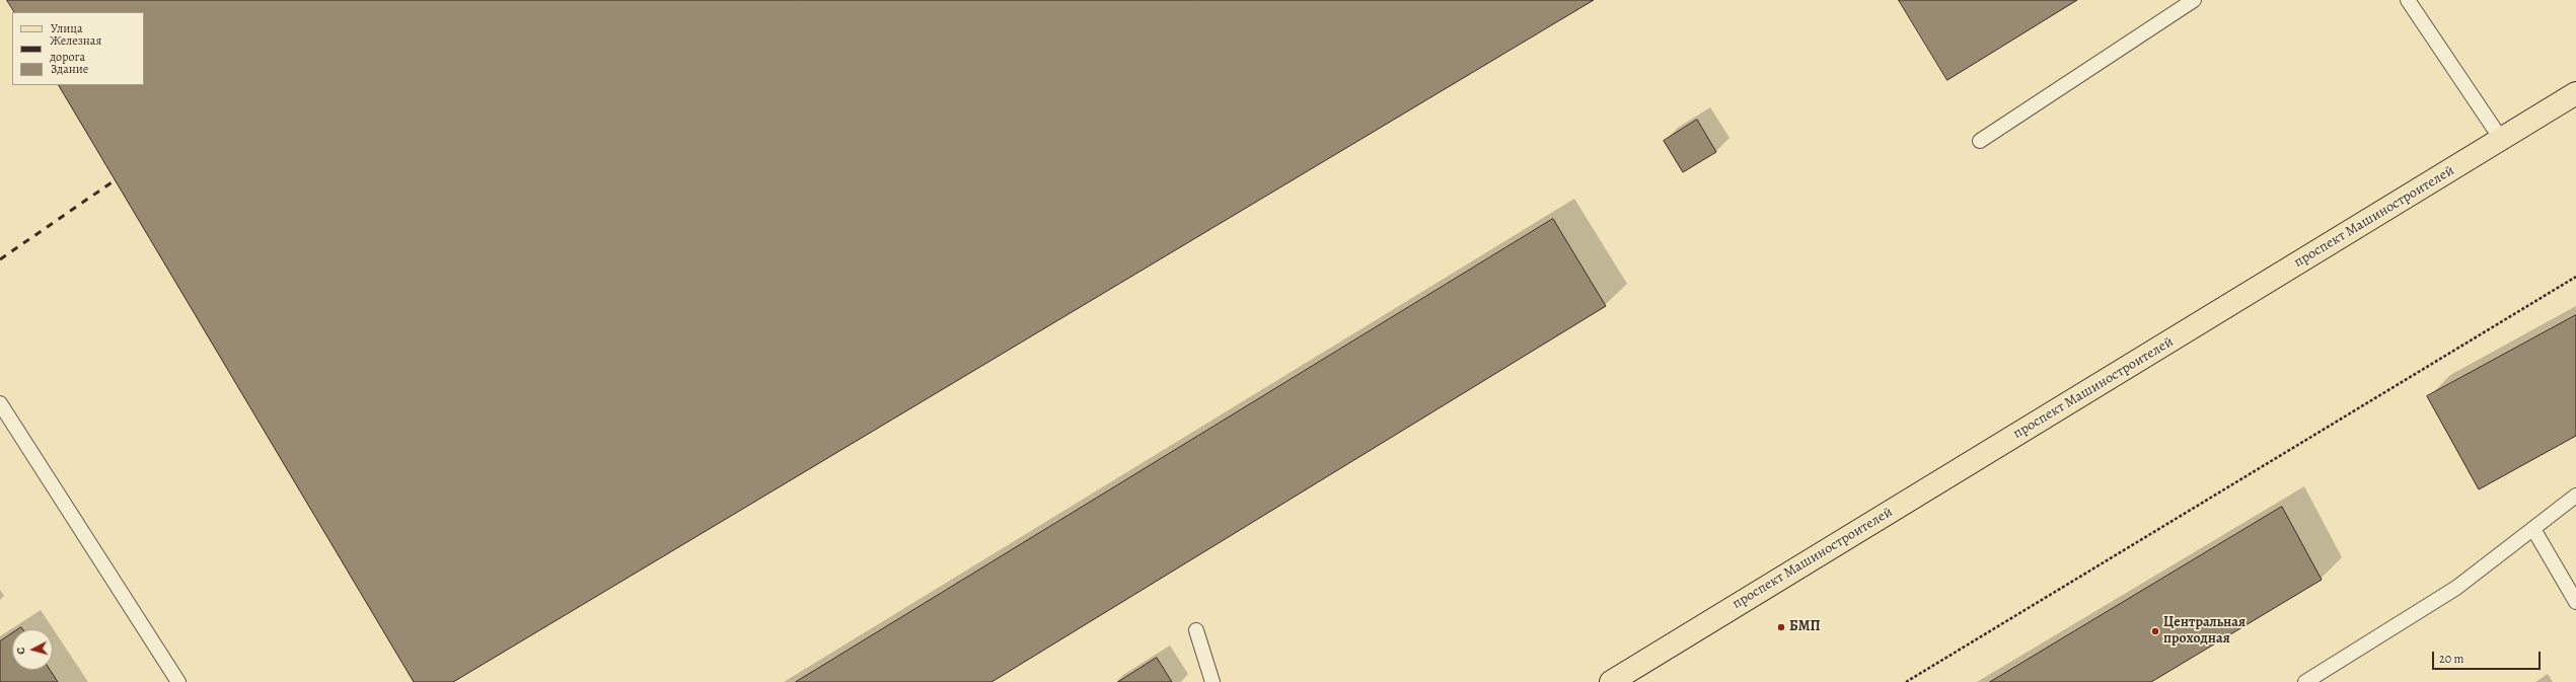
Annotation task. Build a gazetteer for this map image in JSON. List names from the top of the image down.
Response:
{
  "streets": {
    "main road": ["проспект Машиностроителей"]
  },
  "places": ["БМП", "Центральная проходная"],
  "legend": ["Улица", "Железная дорога", "Здание"],
  "scale_bar": "20 m",
  "north": "left"
}
